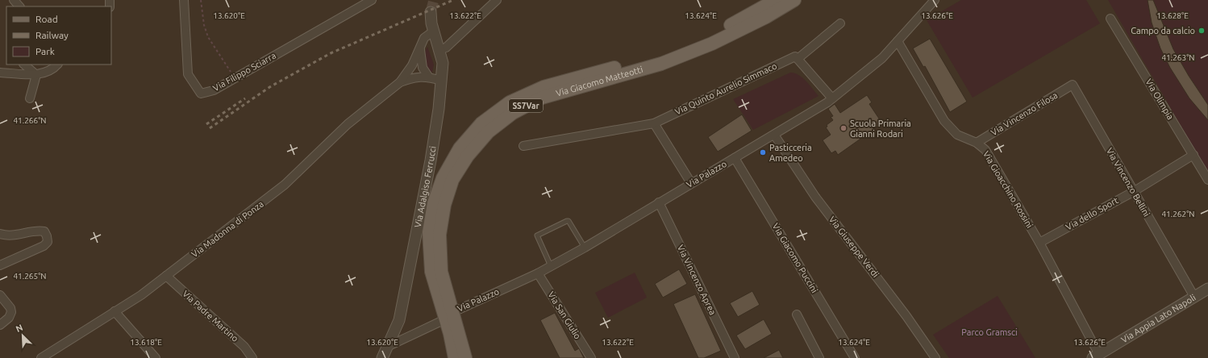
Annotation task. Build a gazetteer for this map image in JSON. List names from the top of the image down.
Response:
{
  "streets": {
    "main road": ["Via Giacomo Matteotti", "SS7Var"],
    "street": [
      "Via Filippo Sciarra",
      "Via Quinto Aurelio Simmaco",
      "Via Olimpia",
      "Via Vincenzo Filosa",
      "Via Palazzo",
      "Via Vincenzo Bellini",
      "Via Adalgiso Ferrucci",
      "Via Gioacchino Rossini",
      "Via dello Sport",
      "Via Madonna di Ponza",
      "Via Giuseppe Verdi",
      "Via Giacomo Puccini",
      "Via Vincenzo Aprea",
      "Via San Giulio",
      "Via Padre Martino",
      "Via Appia Lato Napoli"
    ]
  },
  "crossings": [
    ["Via Giacomo Matteotti", "Via Palazzo"],
    ["Via Olimpia", "Via dello Sport"],
    ["Via Vincenzo Filosa", "Via Vincenzo Bellini"],
    ["Via Vincenzo Filosa", "Via Gioacchino Rossini"],
    ["Via Palazzo", "Via Adalgiso Ferrucci"],
    ["Via Palazzo", "Via Gioacchino Rossini"],
    ["Via Palazzo", "Via Giuseppe Verdi"],
    ["Via Palazzo", "Via Giacomo Puccini"],
    ["Via Palazzo", "Via Vincenzo Aprea"],
    ["Via Palazzo", "Via San Giulio"],
    ["Via Vincenzo Bellini", "Via dello Sport"],
    ["Via Vincenzo Bellini", "Via Appia Lato Napoli"],
    ["Via Adalgiso Ferrucci", "Via Madonna di Ponza"],
    ["Via Gioacchino Rossini", "Via dello Sport"],
    ["Via Gioacchino Rossini", "Via Appia Lato Napoli"],
    ["Via Madonna di Ponza", "Via Padre Martino"]
  ],
  "parks": ["Parco Gramsci"],
  "places": ["Campo da calcio", "Scuola Primaria Gianni Rodari", "Pasticceria Amedeo"],
  "legend": ["Road", "Railway", "Park"],
  "north": "top left",
  "coordinates": [
    "13.620°E",
    "13.622°E",
    "13.624°E",
    "13.626°E",
    "13.628°E",
    "41.263°N",
    "41.266°N",
    "41.262°N",
    "41.265°N",
    "13.618°E"
  ]
}
